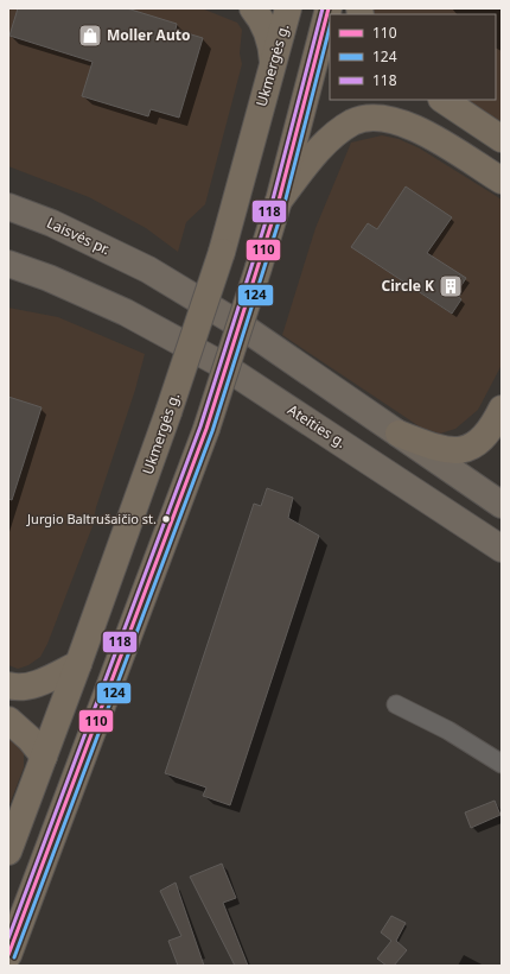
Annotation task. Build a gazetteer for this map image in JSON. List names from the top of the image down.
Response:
{
  "streets": {
    "highway": ["Ukmergės g."],
    "main road": ["Laisvės pr.", "Ateities g."]
  },
  "places": {
    "shop": ["Moller Auto"],
    "building": ["Circle K"],
    "other": ["Jurgio Baltrušaičio st."]
  },
  "lines": ["transit line 110", "transit line 118", "transit line 124"],
  "legend": ["110", "124", "118"]
}
